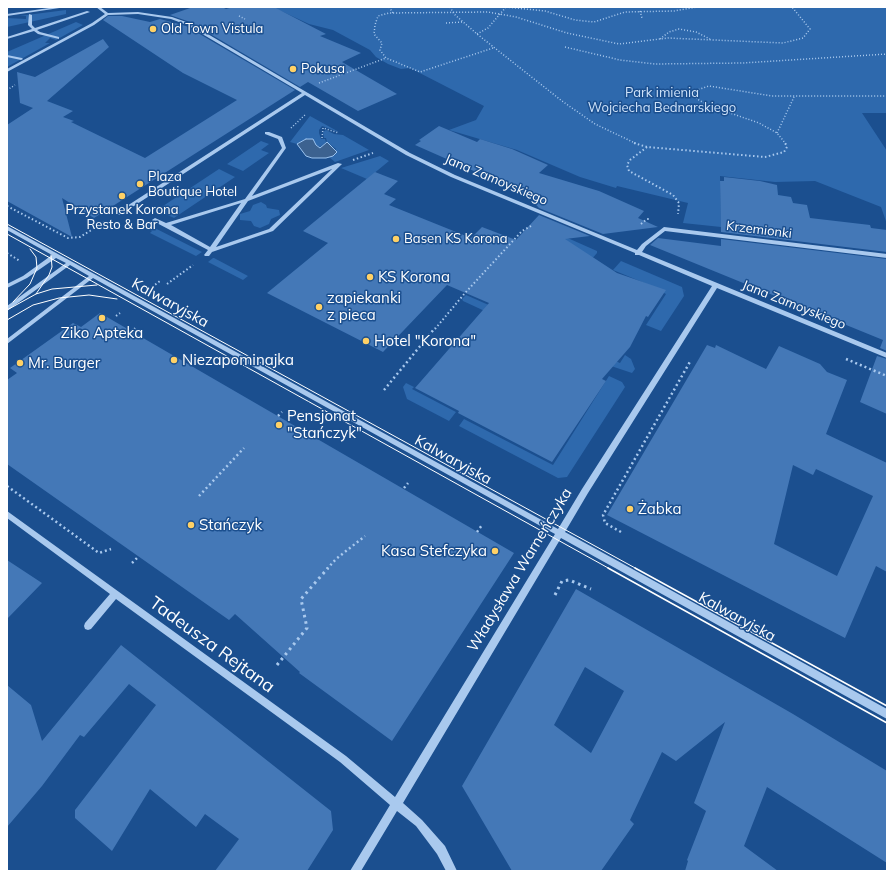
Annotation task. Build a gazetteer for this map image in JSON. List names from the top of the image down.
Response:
{
  "streets": {
    "street": [
      "Jana Zamoyskiego",
      "Krzemionki",
      "Kalwaryjska",
      "Władysława Warneńczyka",
      "Tadeusza Rejtana"
    ]
  },
  "crossings": [
    ["Jana Zamoyskiego", "Krzemionki"],
    ["Jana Zamoyskiego", "Władysława Warneńczyka"],
    ["Kalwaryjska", "Władysława Warneńczyka"],
    ["Władysława Warneńczyka", "Tadeusza Rejtana"]
  ],
  "parks": ["Park imienia Wojciecha Bednarskiego"],
  "places": [
    "Old Town Vistula",
    "Pokusa",
    "Plaza Boutique Hotel",
    "Przystanek Korona Resto & Bar",
    "Basen KS Korona",
    "KS Korona",
    "zapiekanki z pieca",
    "Ziko Apteka",
    "Hotel \"Korona\"",
    "Niezapominajka",
    "Mr. Burger",
    "Pensjonat \"Stańczyk\"",
    "Żabka",
    "Stańczyk",
    "Kasa Stefczyka"
  ]
}
